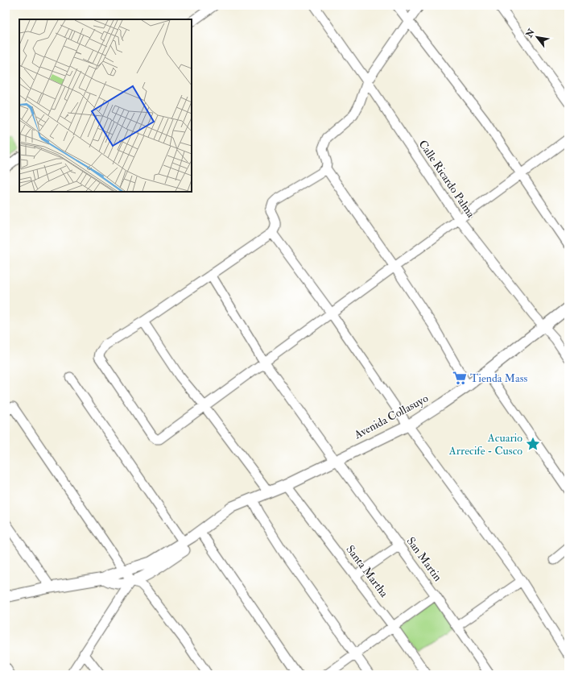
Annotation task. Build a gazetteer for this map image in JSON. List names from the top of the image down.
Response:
{
  "streets": {
    "street": [
      "Calle Ricardo Palma",
      "Avenida Collasuyo",
      "San Martin",
      "Santa Martha"
    ]
  },
  "crossings": [
    ["Calle Ricardo Palma", "Avenida Collasuyo"],
    ["Avenida Collasuyo", "San Martin"],
    ["Avenida Collasuyo", "Santa Martha"]
  ],
  "places": {
    "supermarket": ["Tienda Mass"],
    "place": ["Acuario Arrecife - Cusco"]
  },
  "north": "top left"
}
